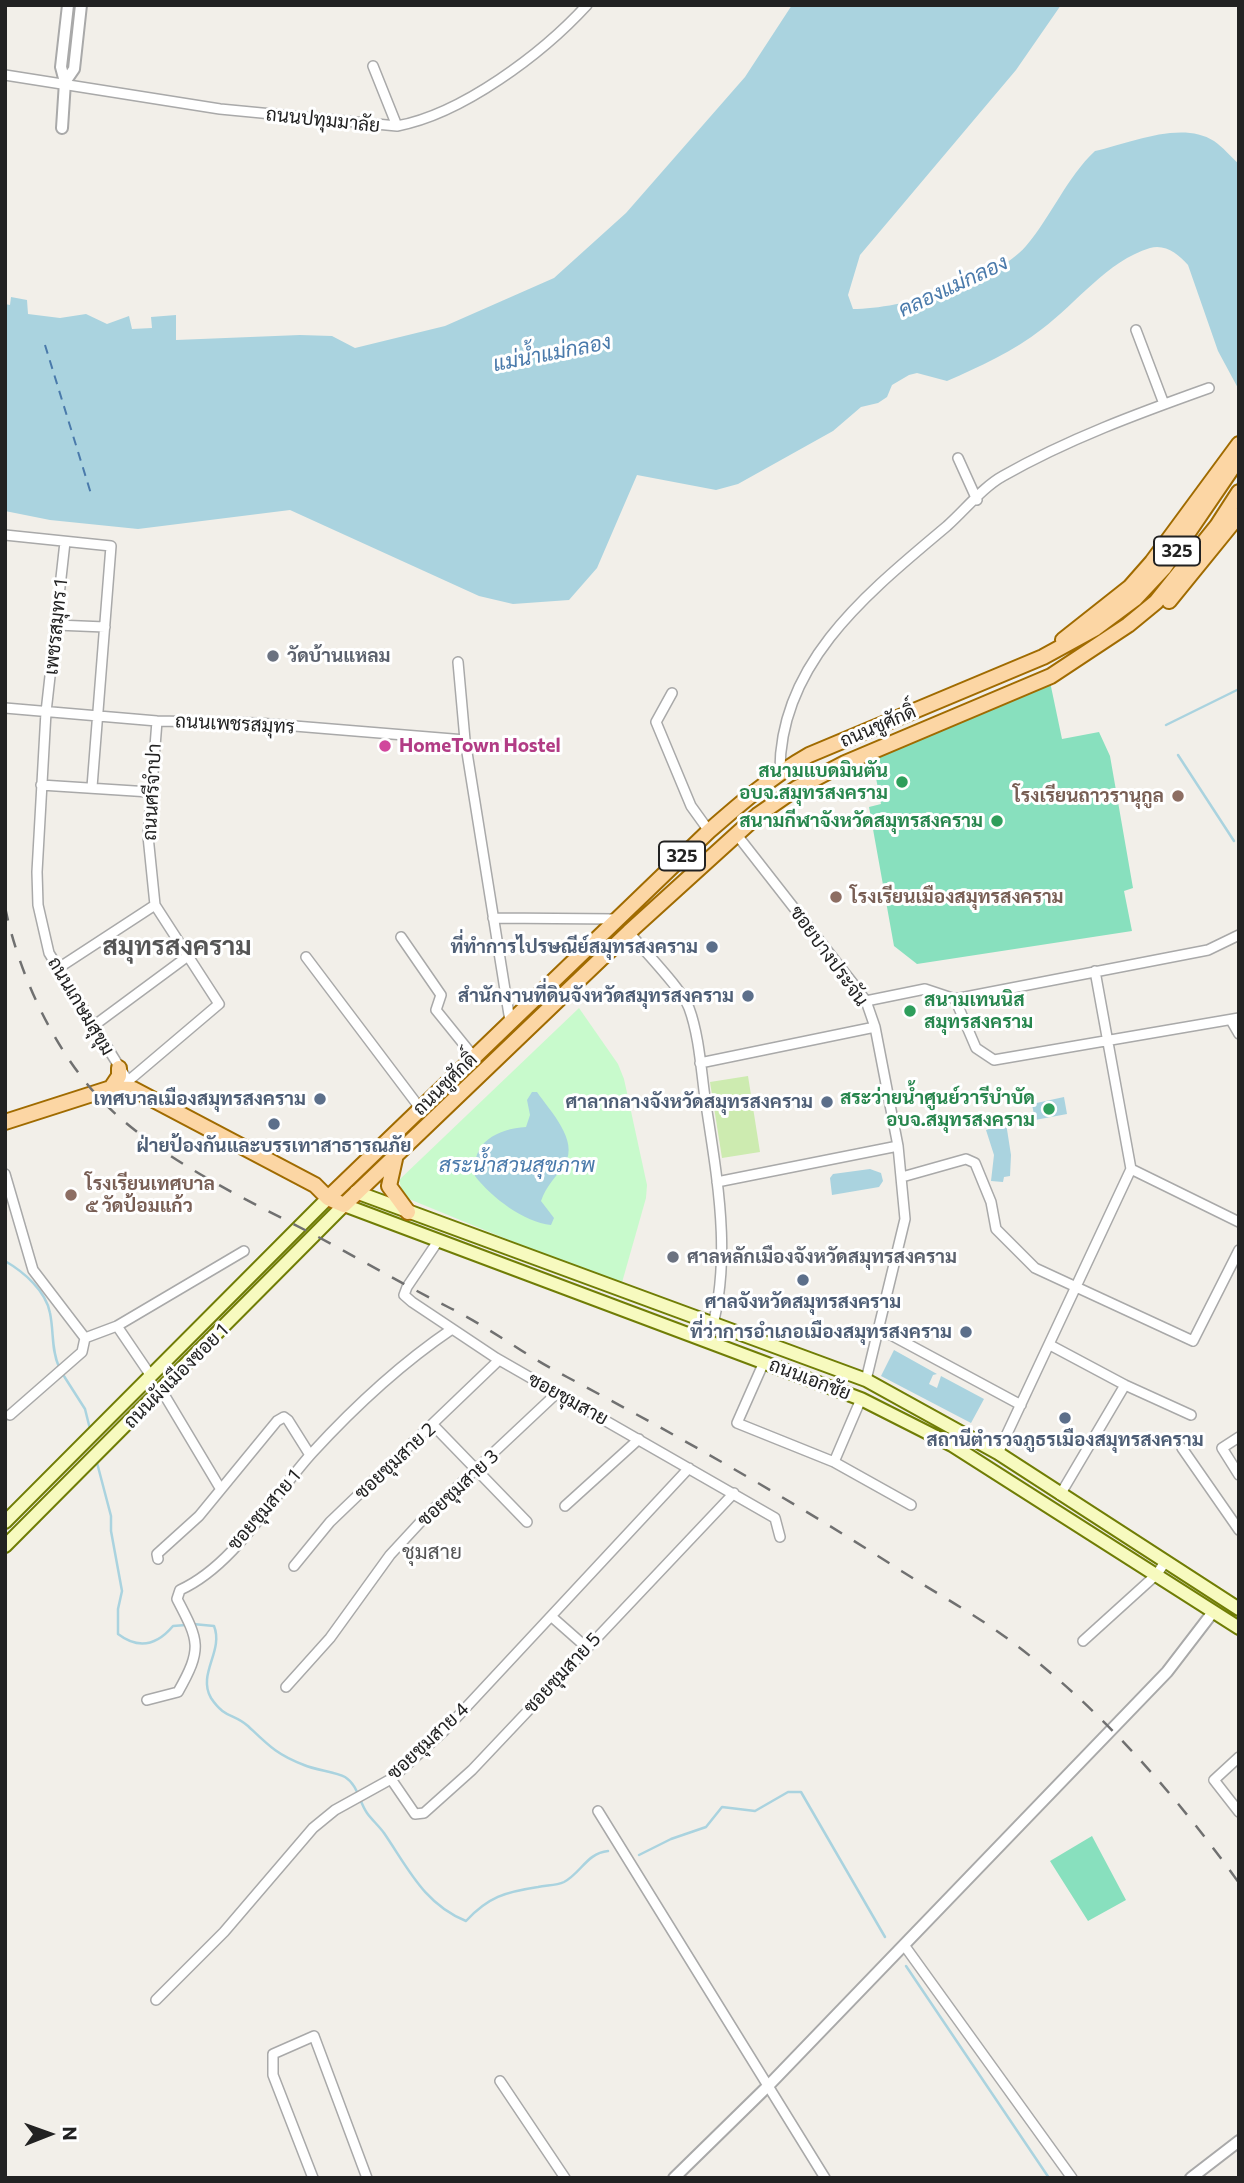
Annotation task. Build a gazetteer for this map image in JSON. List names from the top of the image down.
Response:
{
  "streets": {
    "main road": [
      "325",
      "ถนนชูศักดิ์",
      "ถนนเกษมสุขุม",
      "ถนนผังเมืองซอย 1",
      "ถนนเอกชัย"
    ],
    "street": [
      "ถนนปทุมมาลัย",
      "เพชรสมุทร 1",
      "ถนนเพชรสมุทร",
      "ถนนศรีจำปา",
      "ซอยบางประจัน",
      "ซอยชุมสาย",
      "ซอยชุมสาย 2",
      "ซอยชุมสาย 3",
      "ซอยชุมสาย 1",
      "ซอยชุมสาย 5",
      "ซอยชุมสาย 4"
    ]
  },
  "crossings": [
    ["เพชรสมุทร 1", "ถนนเพชรสมุทร"],
    ["เพชรสมุทร 1", "ถนนเกษมสุขุม"],
    ["ถนนเพชรสมุทร", "ถนนศรีจำปา"],
    ["ถนนเพชรสมุทร", "ถนนเกษมสุขุม"],
    ["ถนนชูศักดิ์", "ซอยบางประจัน"],
    ["ถนนชูศักดิ์", "ถนนเกษมสุขุม"],
    ["ถนนชูศักดิ์", "ถนนผังเมืองซอย 1"],
    ["ถนนชูศักดิ์", "ถนนเอกชัย"],
    ["ถนนศรีจำปา", "ถนนเกษมสุขุม"],
    ["ซอยบางประจัน", "ถนนเอกชัย"],
    ["ถนนเกษมสุขุม", "ถนนผังเมืองซอย 1"],
    ["ถนนเกษมสุขุม", "ถนนเอกชัย"],
    ["ถนนผังเมืองซอย 1", "ถนนเอกชัย"],
    ["ถนนเอกชัย", "ซอยชุมสาย"],
    ["ซอยชุมสาย", "ซอยชุมสาย 2"],
    ["ซอยชุมสาย", "ซอยชุมสาย 3"],
    ["ซอยชุมสาย", "ซอยชุมสาย 1"],
    ["ซอยชุมสาย", "ซอยชุมสาย 5"],
    ["ซอยชุมสาย", "ซอยชุมสาย 4"],
    ["ซอยชุมสาย 5", "ซอยชุมสาย 4"]
  ],
  "districts": ["สมุทรสงคราม", "ชุมสาย"],
  "water": ["คลองแม่กลอง", "แม่น้ำแม่กลอง", "สระน้ำสวนสุขภาพ"],
  "places": [
    "วัดบ้านแหลม",
    "HomeTown Hostel",
    "สนามแบดมินตัน อบจ.สมุทรสงคราม",
    "โรงเรียนถาวรานุกูล",
    "สนามกีฬาจังหวัดสมุทรสงคราม",
    "โรงเรียนเมืองสมุทรสงคราม",
    "ที่ทำการไปรษณีย์สมุทรสงคราม",
    "สำนักงานที่ดินจังหวัดสมุทรสงคราม",
    "สนามเทนนิส สมุทรสงคราม",
    "เทศบาลเมืองสมุทรสงคราม",
    "ศาลากลางจังหวัดสมุทรสงคราม",
    "สระว่ายน้ำศูนย์วารีบำบัด อบจ.สมุทรสงคราม",
    "ฝ่ายป้องกันและบรรเทาสาธารณภัย",
    "โรงเรียนเทศบาล ๕ วัดป้อมแก้ว",
    "ศาลหลักเมืองจังหวัดสมุทรสงคราม",
    "ศาลจังหวัดสมุทรสงคราม",
    "ที่ว่าการอำเภอเมืองสมุทรสงคราม",
    "สถานีตำรวจภูธรเมืองสมุทรสงคราม"
  ],
  "north": "right"
}
